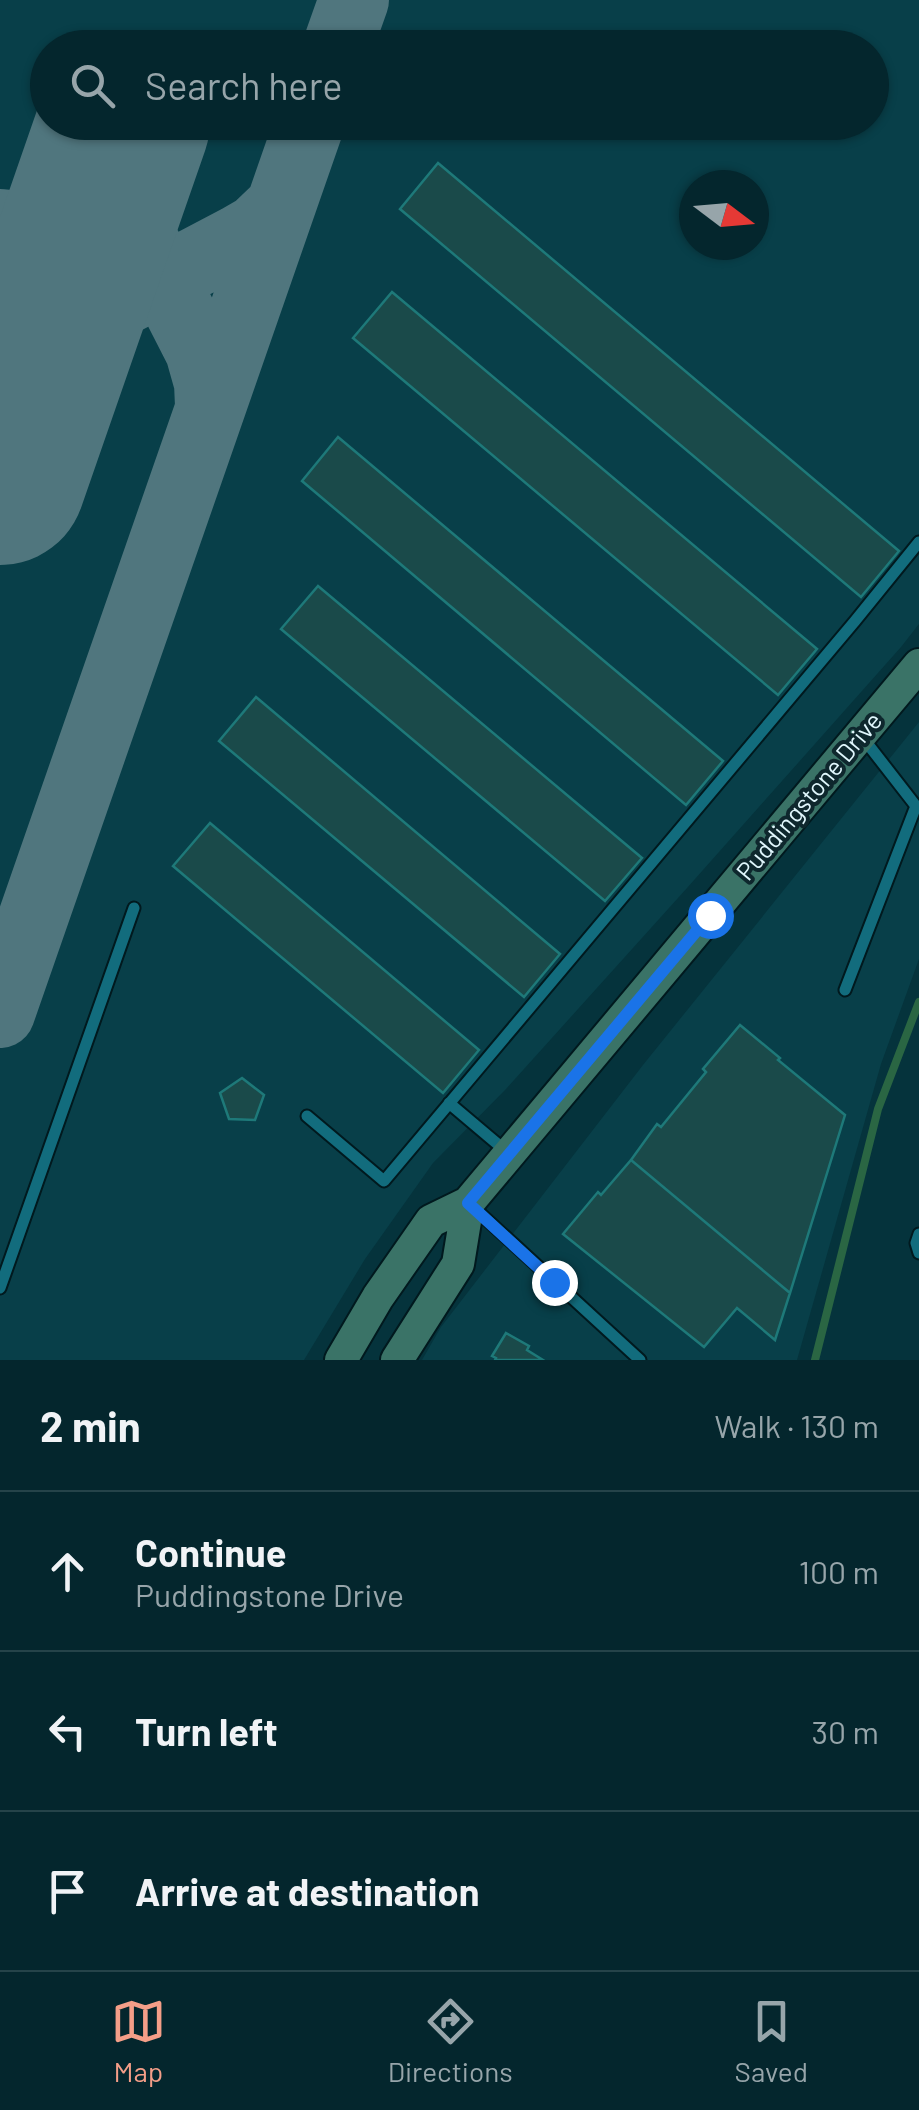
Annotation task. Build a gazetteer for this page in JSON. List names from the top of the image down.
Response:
{
  "streets": {
    "street": ["Puddingstone Drive"]
  },
  "north": "right",
  "page": {
    "search": "Search here",
    "heading": ["2 min", "Walk · 130 m"],
    "list": [
      ["Continue", "Puddingstone Drive", "100 m"],
      ["Turn left", "30 m"],
      "Arrive at destination"
    ],
    "nav": ["Map", "Directions", "Saved"]
  }
}
